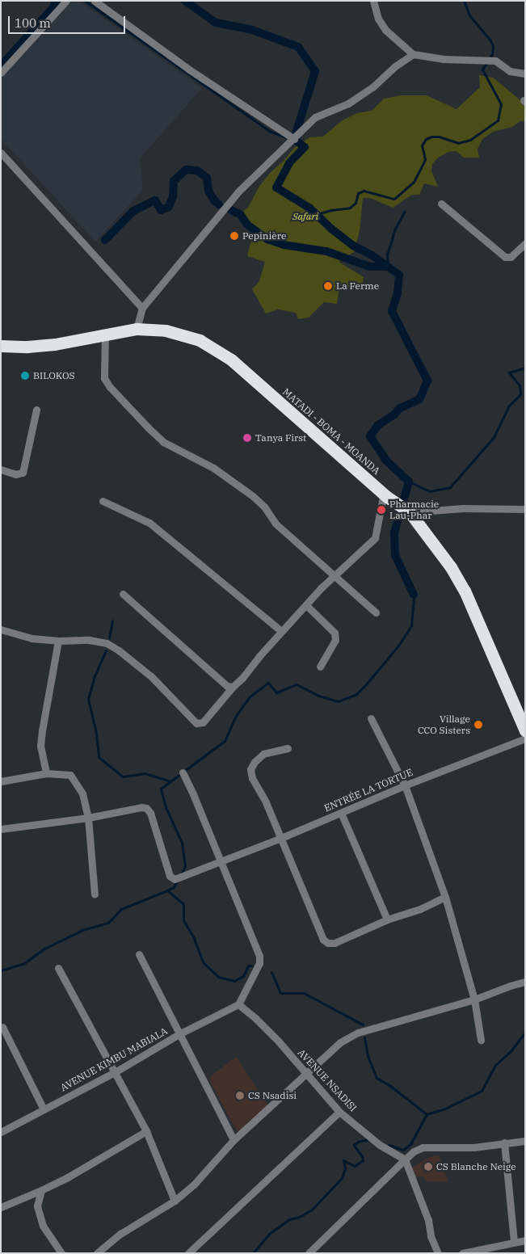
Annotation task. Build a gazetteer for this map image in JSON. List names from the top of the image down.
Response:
{
  "streets": {
    "highway": ["MATADI - BOMA - MOANDA"],
    "street": ["ENTRÉE LA TORTUE", "AVENUE KIMBU MABIALA", "AVENUE NSADISI"]
  },
  "crossings": [
    ["AVENUE KIMBU MABIALA", "AVENUE NSADISI"]
  ],
  "parks": ["Safari"],
  "places": [
    "Pepinière",
    "La Ferme",
    "BILOKOS",
    "Tanya First",
    "Pharmacie Lau-Phar",
    "Village CCO Sisters",
    "CS Nsadisi",
    "CS Blanche Neige"
  ],
  "scale_bar": "100 m"
}
